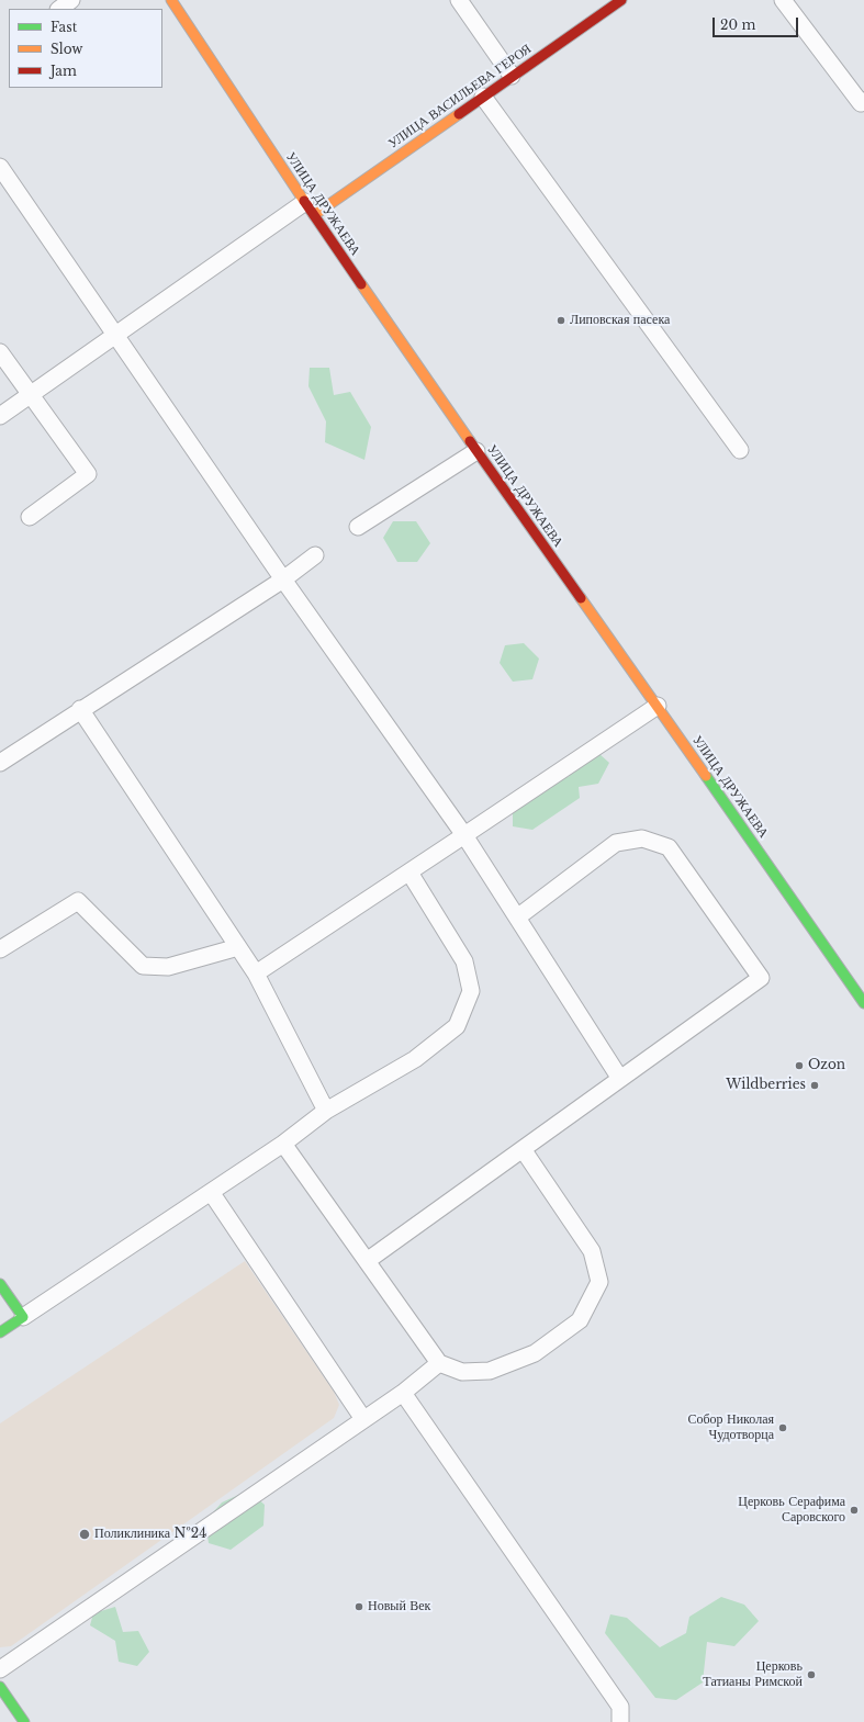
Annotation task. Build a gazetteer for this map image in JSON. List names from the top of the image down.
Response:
{
  "streets": {
    "street": ["УЛИЦА ВАСИЛЬЕВА ГЕРОЯ", "УЛИЦА ДРУЖАЕВА"]
  },
  "crossings": [
    ["УЛИЦА ВАСИЛЬЕВА ГЕРОЯ", "УЛИЦА ДРУЖАЕВА"]
  ],
  "places": [
    "Липовская пасека",
    "Ozon",
    "Wildberries",
    "Собор Николая Чудотворца",
    "Церковь Серафима Саровского",
    "Поликлиника №24",
    "Новый Век",
    "Церковь Татианы Римской"
  ],
  "legend": ["Fast", "Slow", "Jam"],
  "scale_bar": "20 m"
}
